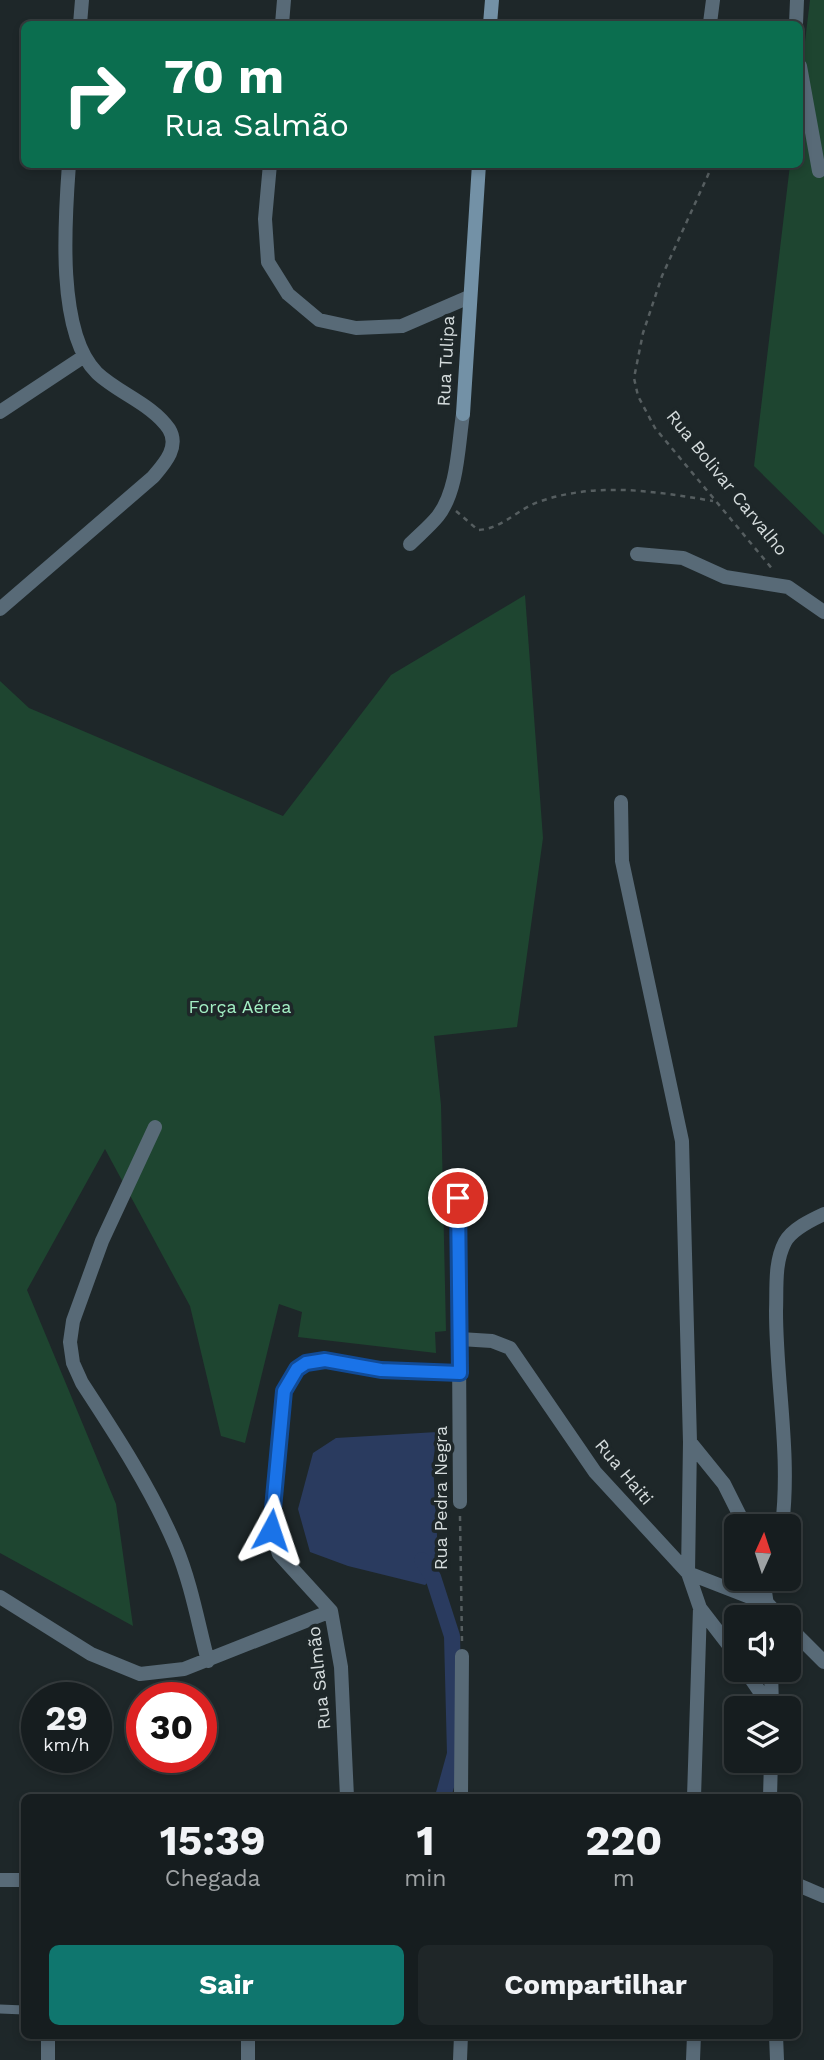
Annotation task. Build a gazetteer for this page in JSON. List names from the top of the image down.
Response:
{
  "streets": {
    "main road": ["Rua Tulipa"],
    "street": ["Rua Haiti", "Rua Pedra Negra", "Rua Salmão"],
    "path": ["Rua Bolivar Carvalho"]
  },
  "crossings": [
    ["Rua Haiti", "Rua Pedra Negra"],
    ["Rua Pedra Negra", "Rua Salmão"]
  ],
  "parks": ["Força Aérea"],
  "north": "top",
  "page": {
    "turn": ["70 m", "Rua Salmão"],
    "speed": "29 km/h",
    "limit": "30",
    "eta": [
      "15:39",
      "Chegada",
      "1",
      "min",
      "220",
      "m"
    ],
    "buttons": ["Sair", "Compartilhar"]
  }
}
